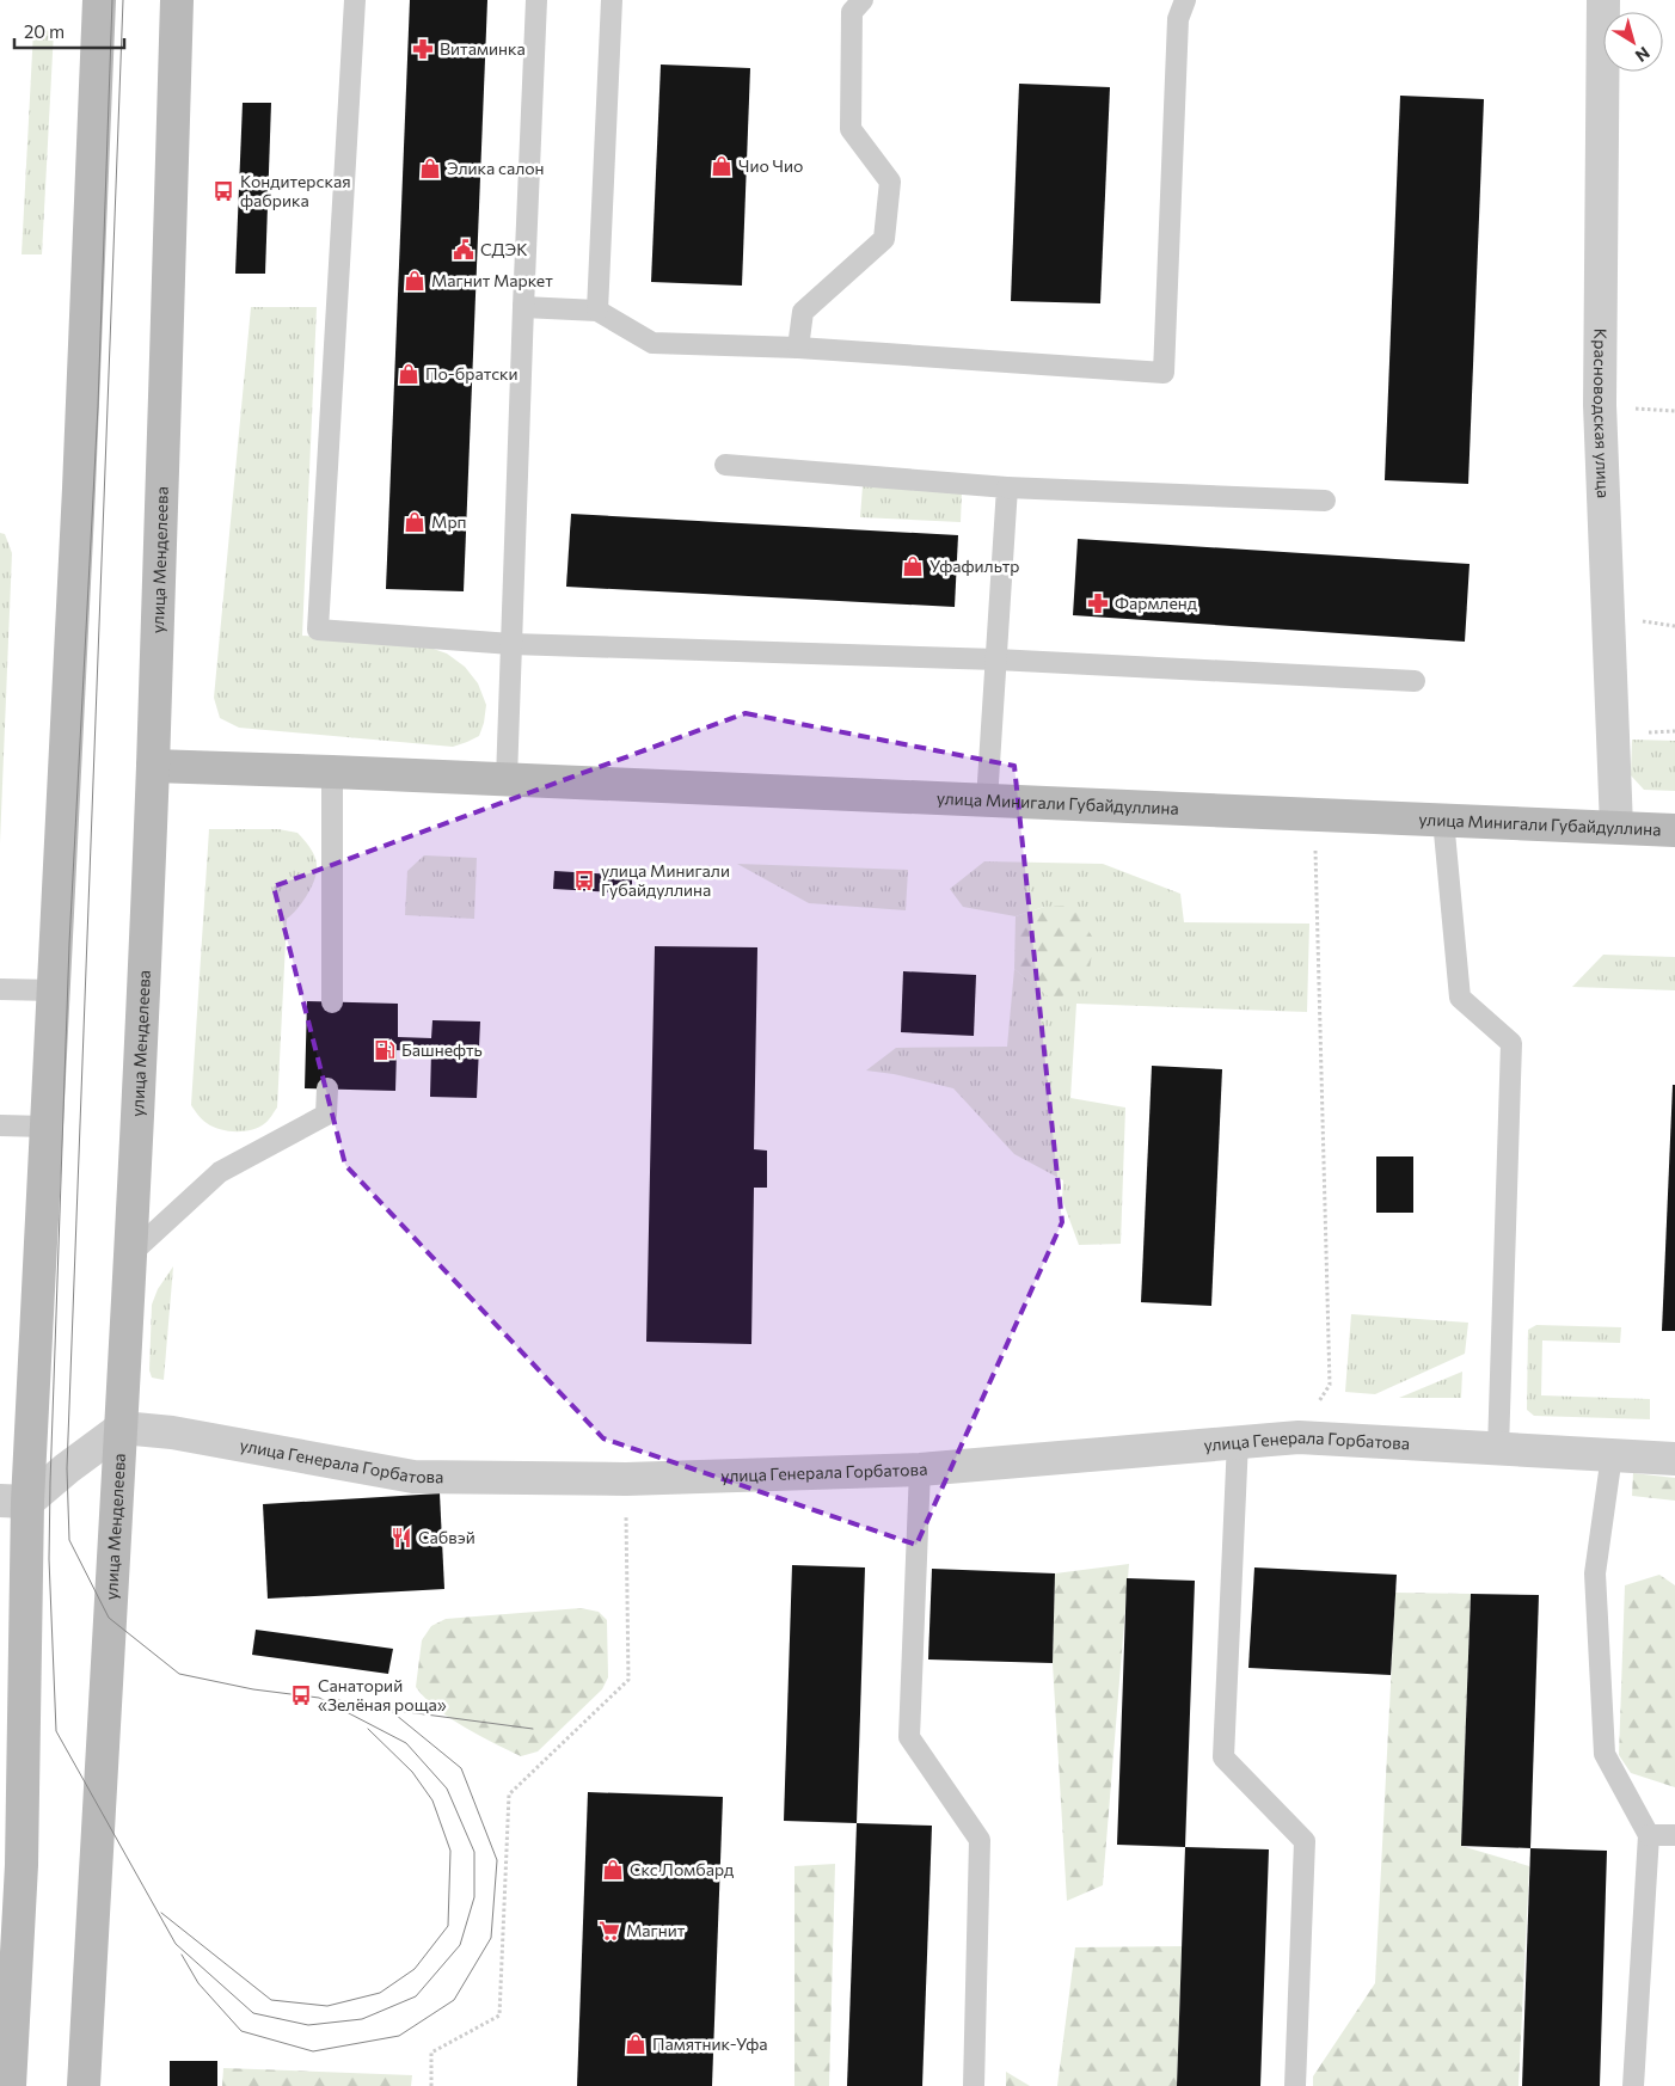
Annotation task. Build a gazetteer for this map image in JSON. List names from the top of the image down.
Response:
{
  "streets": {
    "main road": ["улица Менделеева", "улица Минигали Губайдуллина"],
    "street": ["Красноводская улица", "улица Генерала Горбатова"]
  },
  "crossings": [
    ["Красноводская улица", "улица Минигали Губайдуллина"],
    ["улица Менделеева", "улица Минигали Губайдуллина"],
    ["улица Менделеева", "улица Генерала Горбатова"]
  ],
  "places": {
    "pharmacy": ["Витаминка", "Фармленд"],
    "shop": [
      "Чио Чио",
      "Элика салон",
      "Магнит Маркет",
      "По-братски",
      "Мрп",
      "Уфафильтр",
      "Скс Ломбард",
      "Памятник-Уфа"
    ],
    "bus stop": ["Кондитерская фабрика", "улица Минигали Губайдуллина", "Санаторий «Зелёная роща»"],
    "public building": ["СДЭК"],
    "fuel station": ["Башнефть"],
    "restaurant": ["Сабвэй"],
    "supermarket": ["Магнит"]
  },
  "scale_bar": "20 m",
  "north": "bottom right"
}
